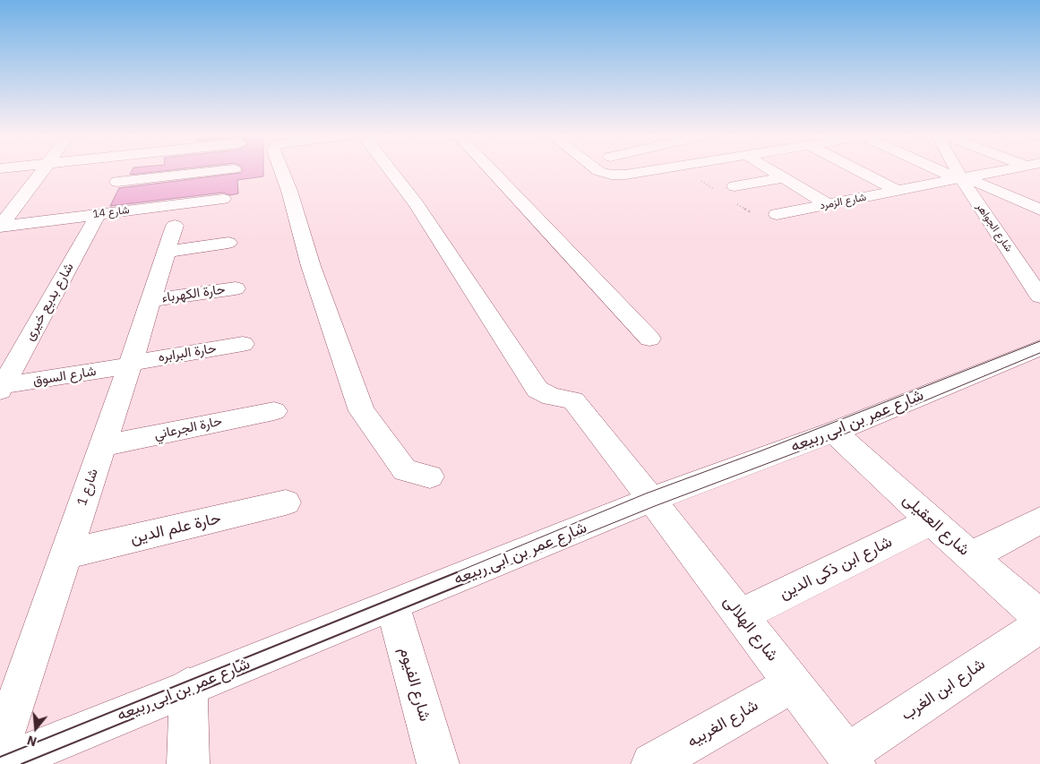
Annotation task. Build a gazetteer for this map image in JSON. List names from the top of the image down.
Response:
{
  "streets": {
    "street": [
      "شارع الزمرد",
      "شارع 14",
      "شارع الجواهر",
      "حارة الكهرباء",
      "شارع بديع خيرى",
      "حارة البرابره",
      "شارع السوق",
      "شارع عمر بن ابى ربيعه",
      "حارة الجرعاني",
      "شارع 1",
      "شارع العقيلى",
      "حارة علم الدين",
      "شارع ابن ذكى الدين",
      "شارع الهلالى",
      "شارع الفيوم",
      "شارع ابن الغرب",
      "شارع الغربيه"
    ]
  },
  "crossings": [
    ["شارع الزمرد", "شارع الجواهر"],
    ["شارع 14", "شارع بديع خيرى"],
    ["حارة الكهرباء", "شارع 1"],
    ["شارع بديع خيرى", "شارع السوق"],
    ["حارة البرابره", "شارع السوق"],
    ["حارة البرابره", "شارع 1"],
    ["شارع السوق", "شارع 1"],
    ["شارع عمر بن ابى ربيعه", "شارع العقيلى"],
    ["شارع عمر بن ابى ربيعه", "شارع الهلالى"],
    ["شارع عمر بن ابى ربيعه", "شارع الفيوم"],
    ["حارة الجرعاني", "شارع 1"],
    ["شارع 1", "حارة علم الدين"],
    ["شارع العقيلى", "شارع ابن ذكى الدين"],
    ["شارع ابن ذكى الدين", "شارع الهلالى"],
    ["شارع الهلالى", "شارع ابن الغرب"],
    ["شارع الهلالى", "شارع الغربيه"]
  ],
  "north": "bottom"
}
